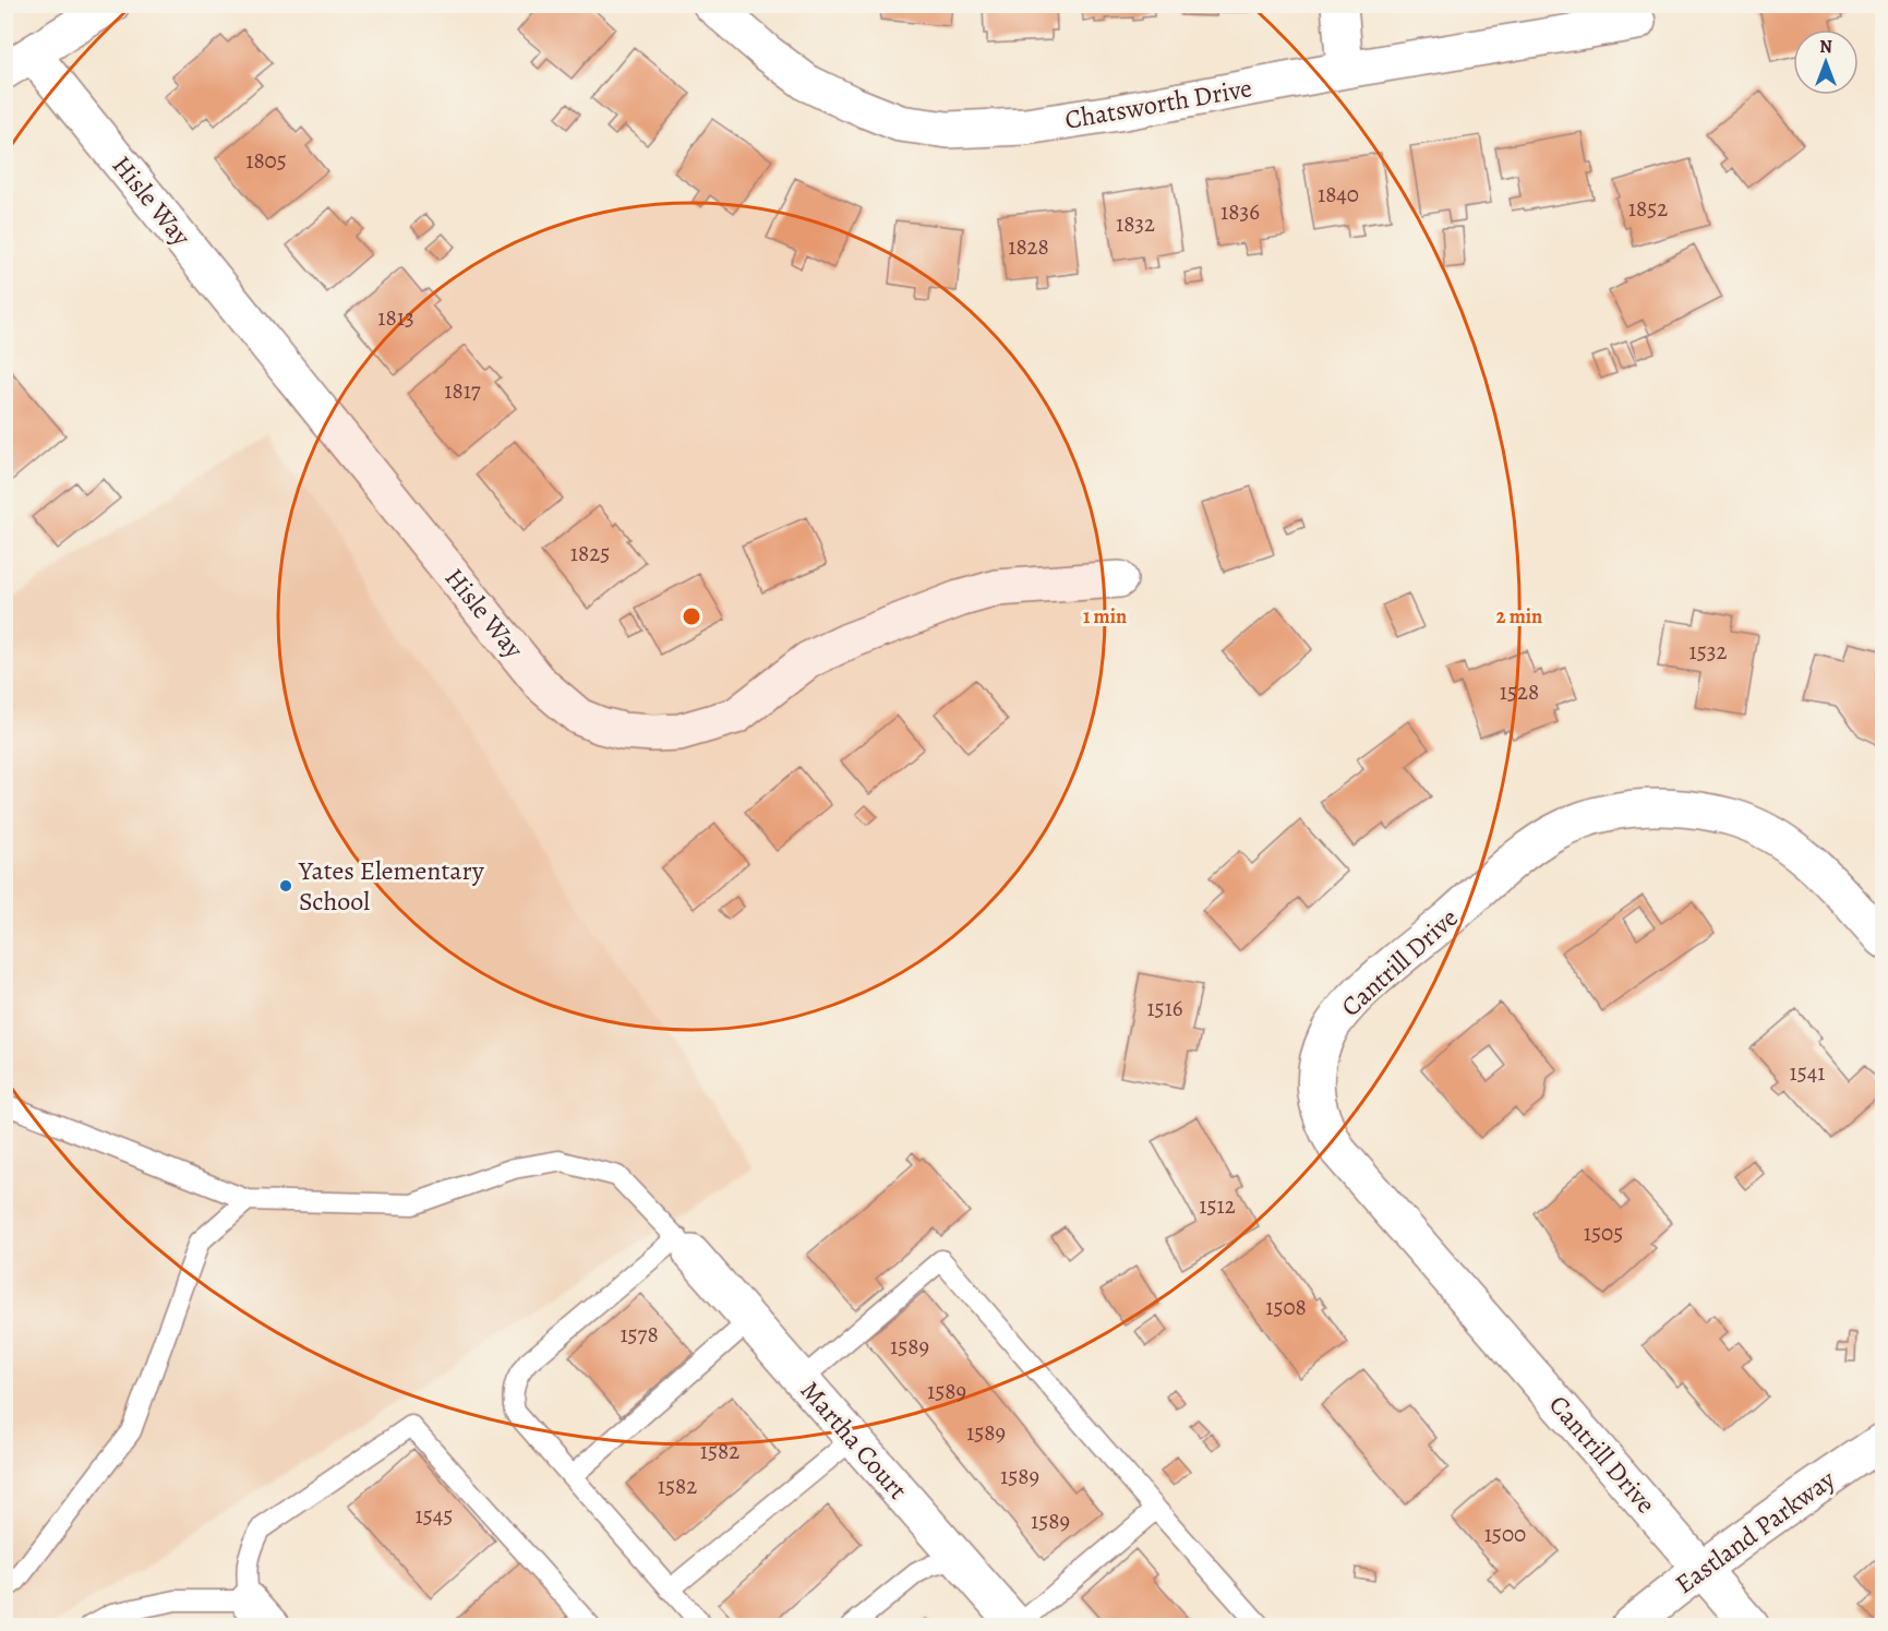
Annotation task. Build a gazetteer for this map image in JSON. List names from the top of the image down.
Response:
{
  "streets": {
    "street": [
      "Chatsworth Drive",
      "Hisle Way",
      "Cantrill Drive",
      "Martha Court",
      "Eastland Parkway"
    ]
  },
  "crossings": [
    ["Cantrill Drive", "Eastland Parkway"]
  ],
  "places": ["Yates Elementary School"],
  "house_numbers": [
    "1805",
    "1840",
    "1852",
    "1836",
    "1832",
    "1828",
    "1813",
    "1817",
    "1825",
    "1532",
    "1528",
    "1516",
    "1541",
    "1512",
    "1505",
    "1508",
    "1578",
    "1589",
    "1589",
    "1589",
    "1582",
    "1589",
    "1582",
    "1545",
    "1589",
    "1500"
  ],
  "north": "top",
  "rings": ["1 min", "2 min"]
}
